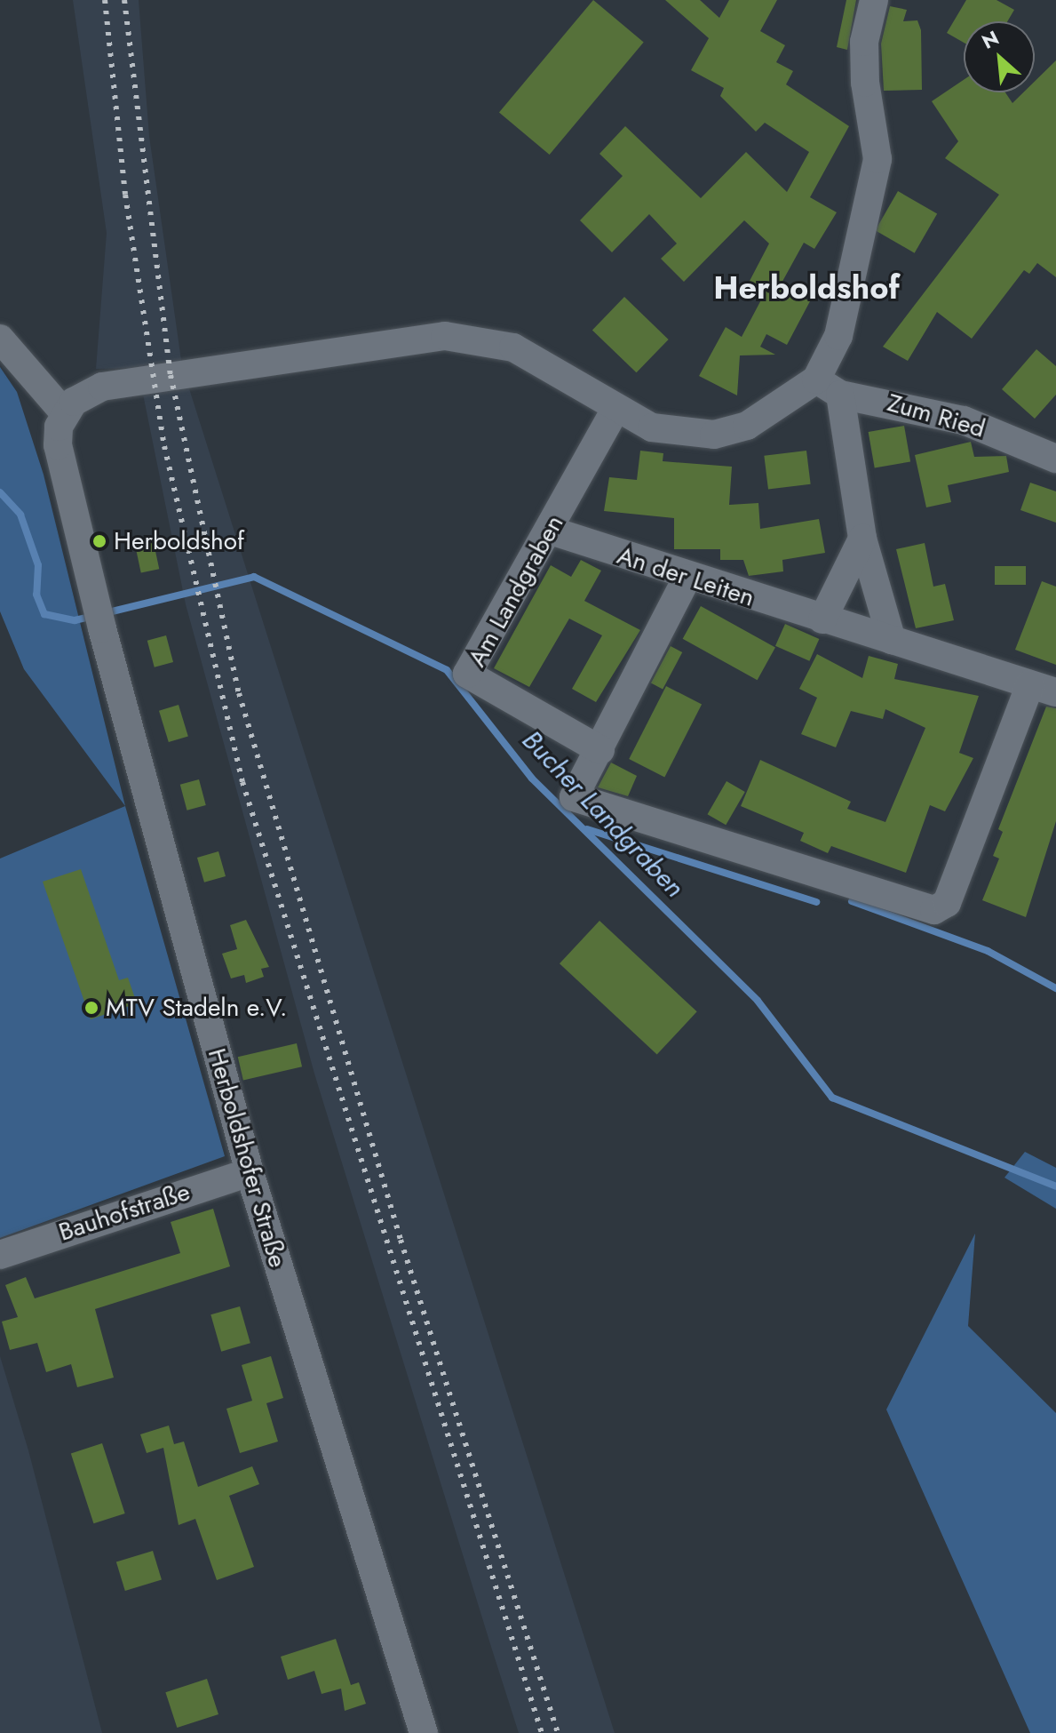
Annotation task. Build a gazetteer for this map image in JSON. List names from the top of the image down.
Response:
{
  "streets": {
    "street": [
      "Zum Ried",
      "An der Leiten",
      "Am Landgraben",
      "Herboldshofer Straße",
      "Bauhofstraße"
    ]
  },
  "crossings": [
    ["An der Leiten", "Am Landgraben"],
    ["Herboldshofer Straße", "Bauhofstraße"]
  ],
  "districts": ["Herboldshof"],
  "water": ["Bucher Landgraben"],
  "places": ["Herboldshof", "MTV Stadeln e.V."],
  "north": "top left"
}
